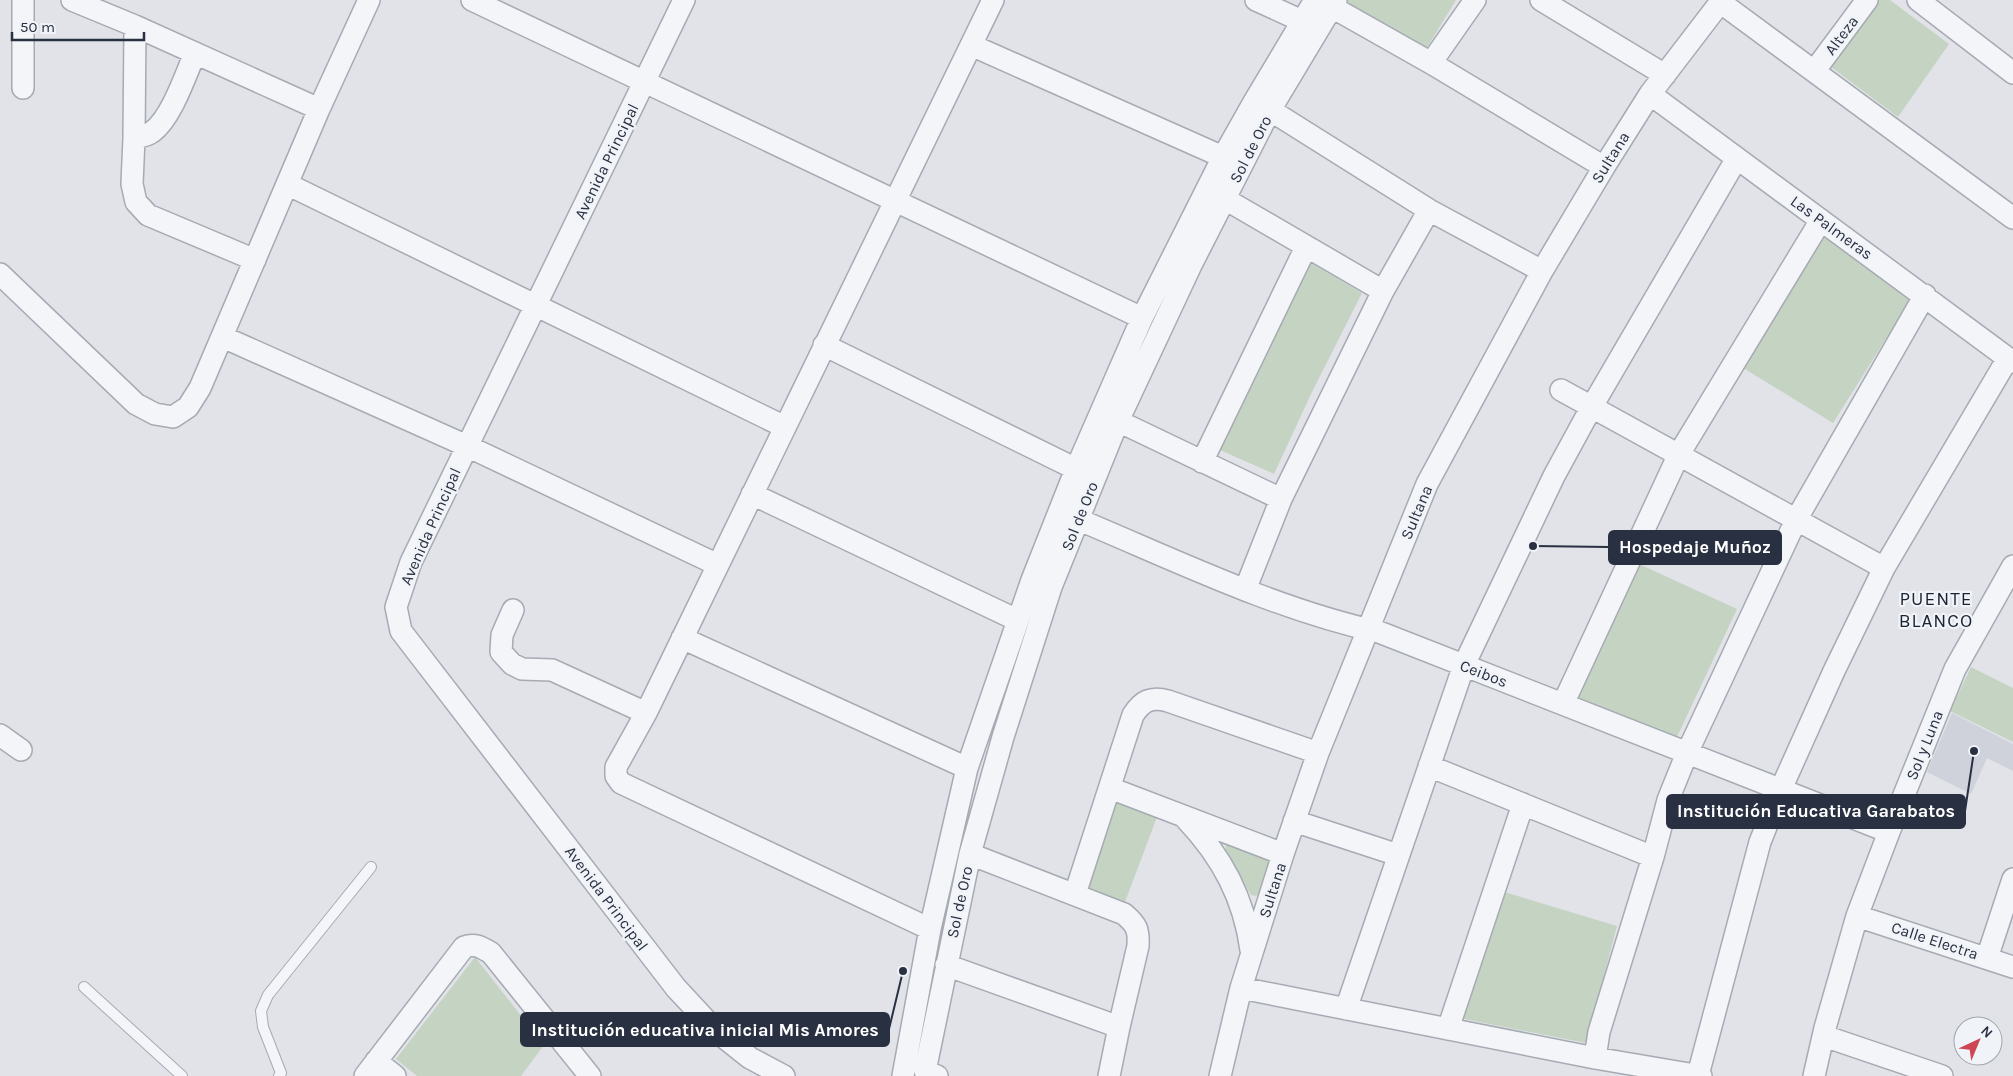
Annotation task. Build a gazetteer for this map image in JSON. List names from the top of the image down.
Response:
{
  "streets": {
    "street": [
      "Alteza",
      "Sol de Oro",
      "Sultana",
      "Avenida Principal",
      "Las Palmeras",
      "Ceibos",
      "Sol y Luna",
      "Calle Electra"
    ]
  },
  "crossings": [
    ["Sol de Oro", "Ceibos"],
    ["Sultana", "Las Palmeras"],
    ["Sultana", "Ceibos"],
    ["Ceibos", "Sol y Luna"],
    ["Sol y Luna", "Calle Electra"]
  ],
  "districts": ["PUENTE BLANCO"],
  "places": ["Hospedaje Muñoz", "Institución Educativa Garabatos", "Institución educativa inicial Mis Amores"],
  "scale_bar": "50 m",
  "north": "top right"
}
